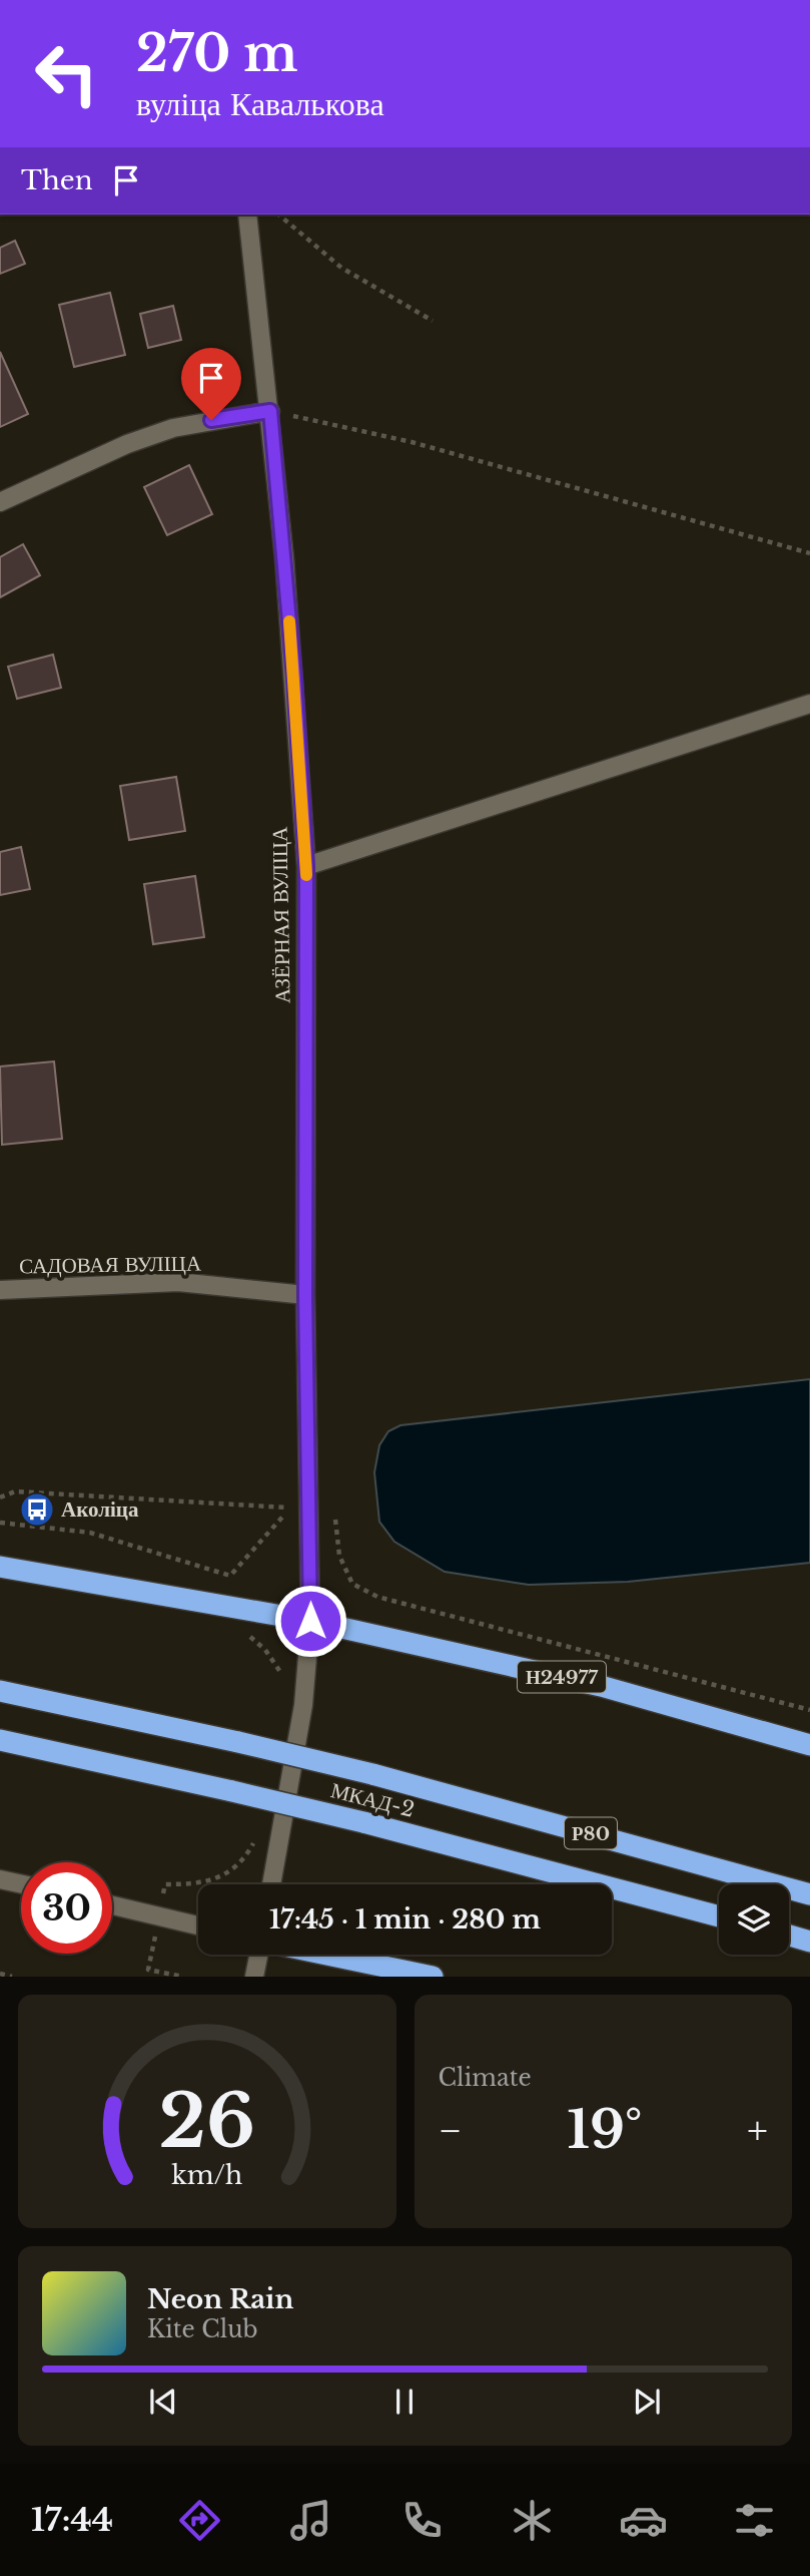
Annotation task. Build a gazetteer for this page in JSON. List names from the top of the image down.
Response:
{
  "streets": {
    "highway": ["Н24977", "МКАД-2", "Р80"],
    "street": ["АЗЁРНАЯ ВУЛІЦА", "САДОВАЯ ВУЛІЦА"]
  },
  "crossings": [
    ["АЗЁРНАЯ ВУЛІЦА", "САДОВАЯ ВУЛІЦА"],
    ["АЗЁРНАЯ ВУЛІЦА", "Н24977"]
  ],
  "places": {
    "bus stop": ["Аколіца"]
  },
  "page": {
    "turn": ["270 m", "вуліца Кавалькова"],
    "then": "Then",
    "limit": "30",
    "trip": "17:45 · 1 min · 280 m",
    "tile": "Climate",
    "heat": ["−", "19°", "+"],
    "song": ["Neon Rain", "Kite Club"],
    "tabs": "17:44",
    "gauge": ["26", "km/h"]
  }
}
